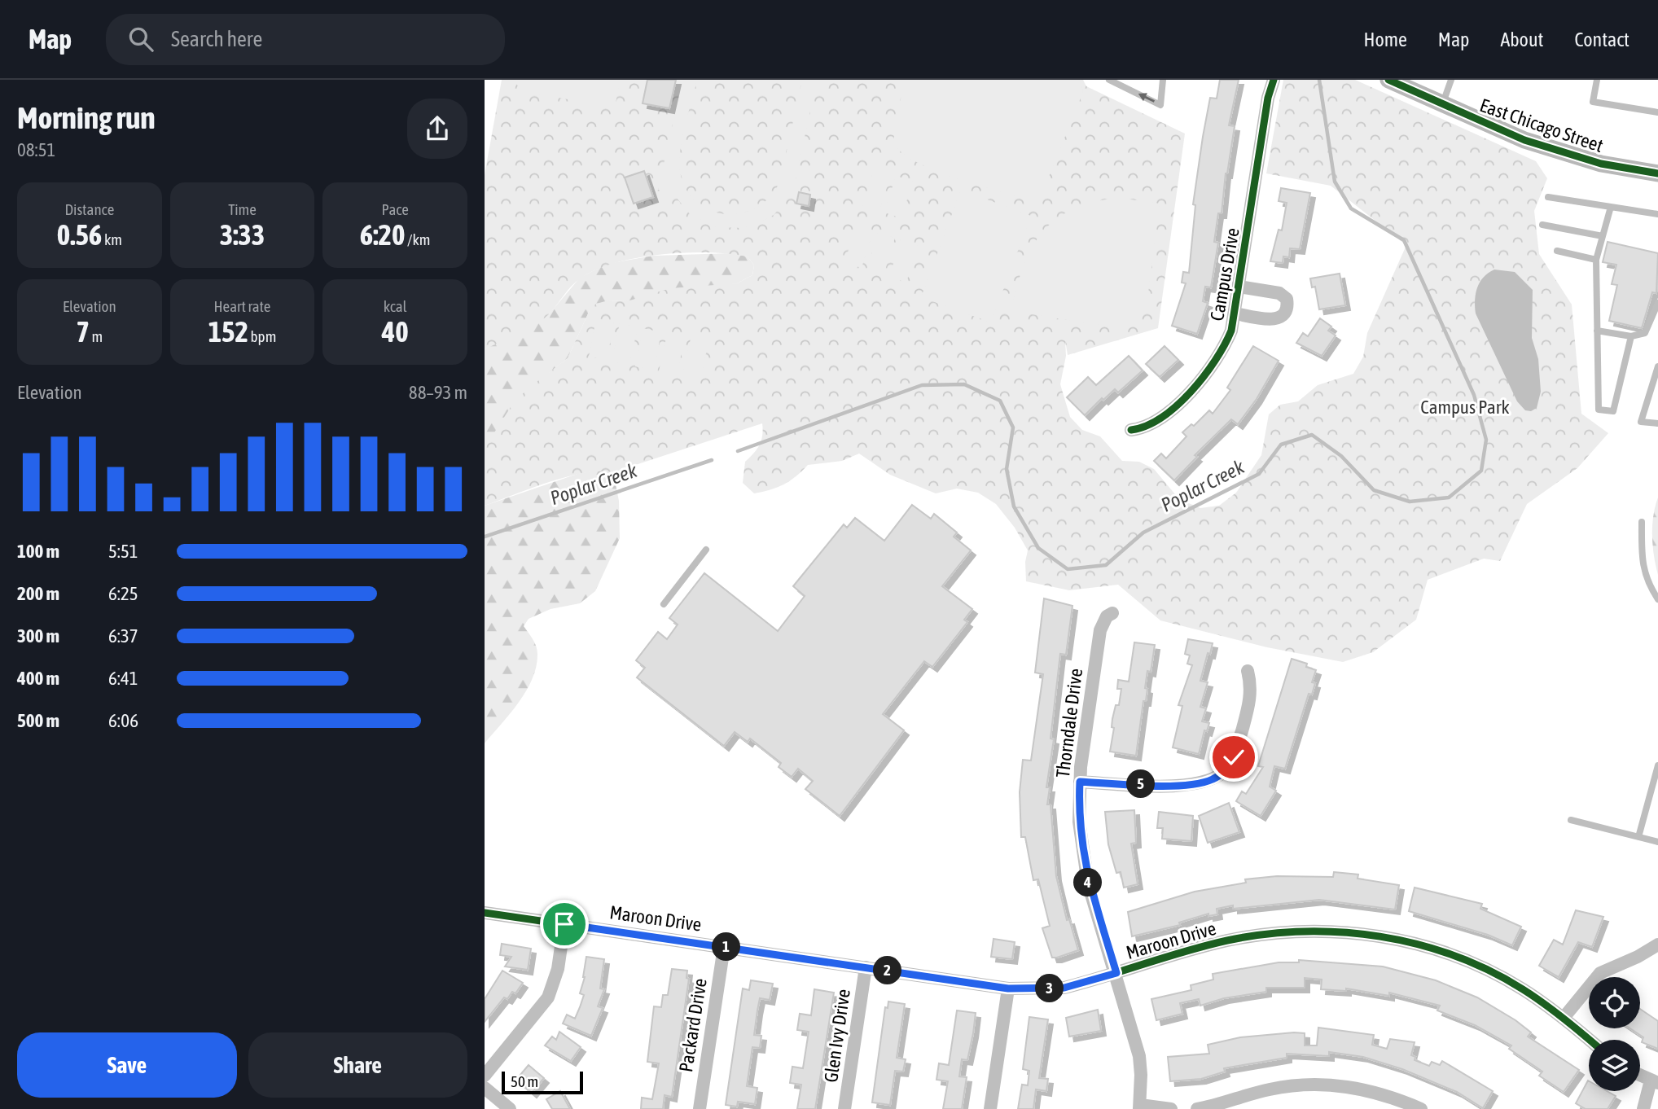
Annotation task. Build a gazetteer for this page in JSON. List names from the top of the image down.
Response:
{
  "streets": {
    "main road": ["East Chicago Street"],
    "street": [
      "Campus Drive",
      "Thorndale Drive",
      "Maroon Drive",
      "Packard Drive",
      "Glen Ivy Drive"
    ]
  },
  "crossings": [
    ["Thorndale Drive", "Maroon Drive"],
    ["Maroon Drive", "Packard Drive"],
    ["Maroon Drive", "Glen Ivy Drive"]
  ],
  "water": ["Poplar Creek"],
  "parks": ["Campus Park"],
  "scale_bar": "50 m",
  "page": {
    "header": "Map",
    "search": "Search here",
    "nav": [
      "Home",
      "Map",
      "About",
      "Contact"
    ],
    "heading": ["Morning run", "08:51"],
    "stats": [
      ["Distance", "0.56 km"],
      ["Time", "3:33"],
      ["Pace", "6:20 /km"],
      ["Elevation", "7 m"],
      ["Heart rate", "152 bpm"],
      ["kcal", "40"]
    ],
    "chart": ["Elevation", "88–93 m"],
    "list": [
      {
        "name": "100 m",
        "note": "5:51"
      },
      {
        "name": "200 m",
        "note": "6:25"
      },
      {
        "name": "300 m",
        "note": "6:37"
      },
      {
        "name": "400 m",
        "note": "6:41"
      },
      {
        "name": "500 m",
        "note": "6:06"
      }
    ],
    "pins": [
      "5",
      "4",
      "1",
      "2",
      "3"
    ],
    "buttons": ["Save", "Share"],
    "scale": "50 m"
  }
}
